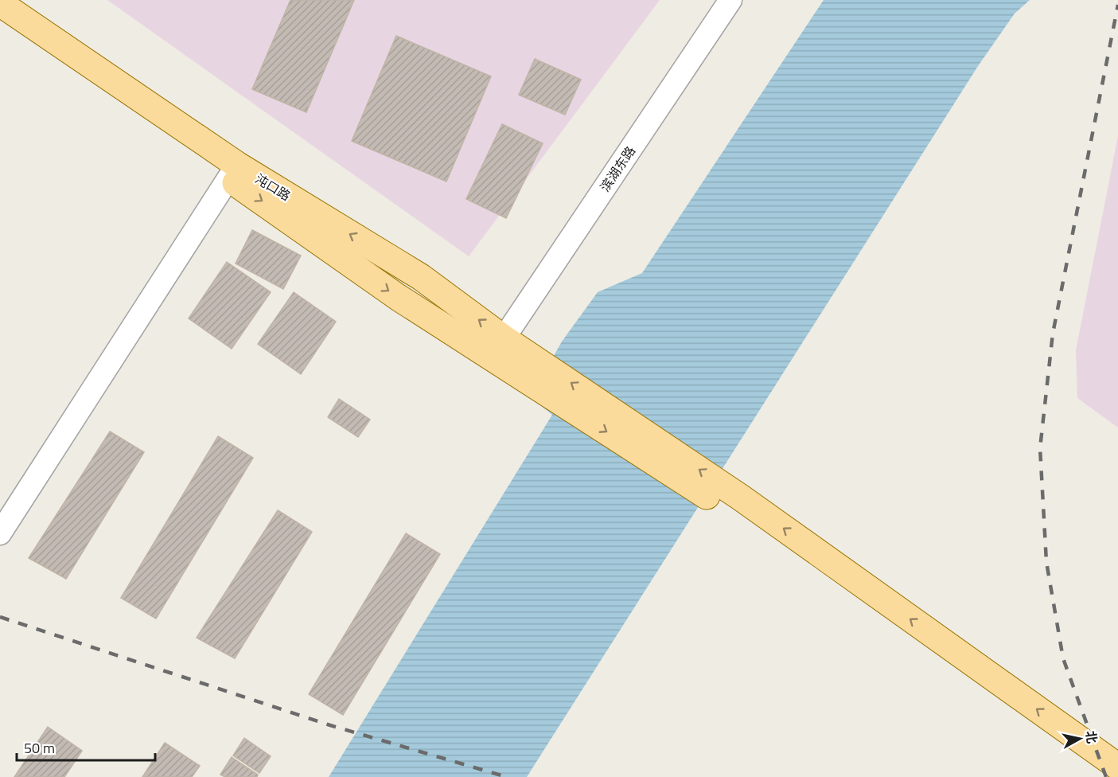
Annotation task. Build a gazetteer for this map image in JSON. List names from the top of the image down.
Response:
{
  "streets": {
    "main road": ["沌口路"],
    "street": ["滨湖东路"]
  },
  "crossings": [
    ["滨湖东路", "沌口路"]
  ],
  "scale_bar": "50 m",
  "north": "right"
}
